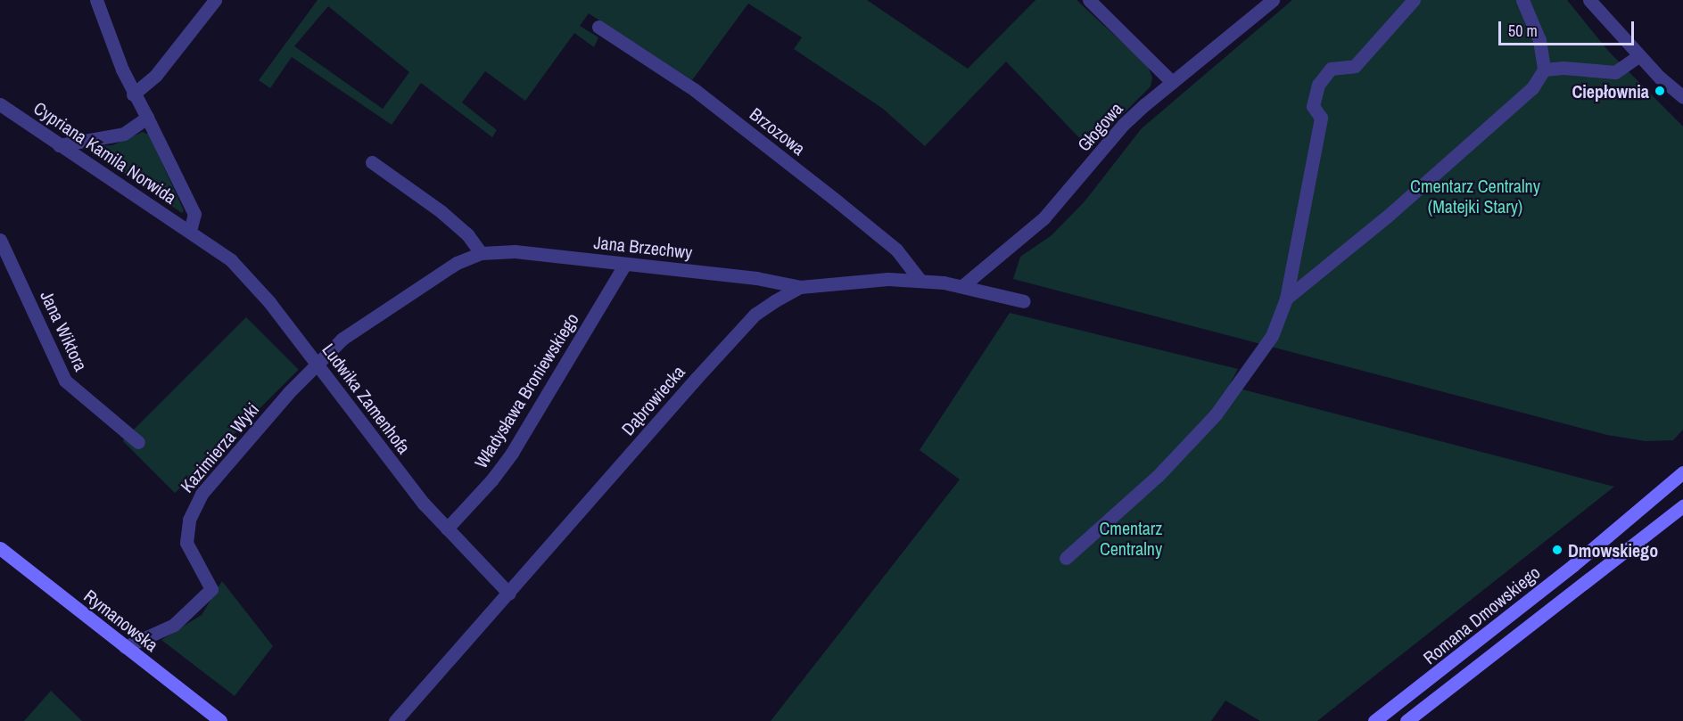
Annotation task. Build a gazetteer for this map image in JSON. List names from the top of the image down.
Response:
{
  "streets": {
    "main road": ["Romana Dmowskiego", "Rymanowska"],
    "street": [
      "Głogowa",
      "Brzozowa",
      "Cypriana Kamila Norwida",
      "Jana Brzechwy",
      "Jana Wiktora",
      "Władysława Broniewskiego",
      "Ludwika Zamenhofa",
      "Dąbrowiecka",
      "Kazimierza Wyki"
    ]
  },
  "crossings": [
    ["Głogowa", "Dąbrowiecka"],
    ["Brzozowa", "Dąbrowiecka"],
    ["Cypriana Kamila Norwida", "Ludwika Zamenhofa"],
    ["Jana Brzechwy", "Władysława Broniewskiego"],
    ["Jana Brzechwy", "Ludwika Zamenhofa"],
    ["Jana Brzechwy", "Dąbrowiecka"],
    ["Jana Brzechwy", "Kazimierza Wyki"],
    ["Władysława Broniewskiego", "Ludwika Zamenhofa"],
    ["Ludwika Zamenhofa", "Dąbrowiecka"],
    ["Ludwika Zamenhofa", "Kazimierza Wyki"],
    ["Kazimierza Wyki", "Rymanowska"]
  ],
  "parks": ["Cmentarz Centralny (Matejki Stary)", "Cmentarz Centralny"],
  "places": ["Ciepłownia", "Dmowskiego"],
  "scale_bar": "50 m"
}
